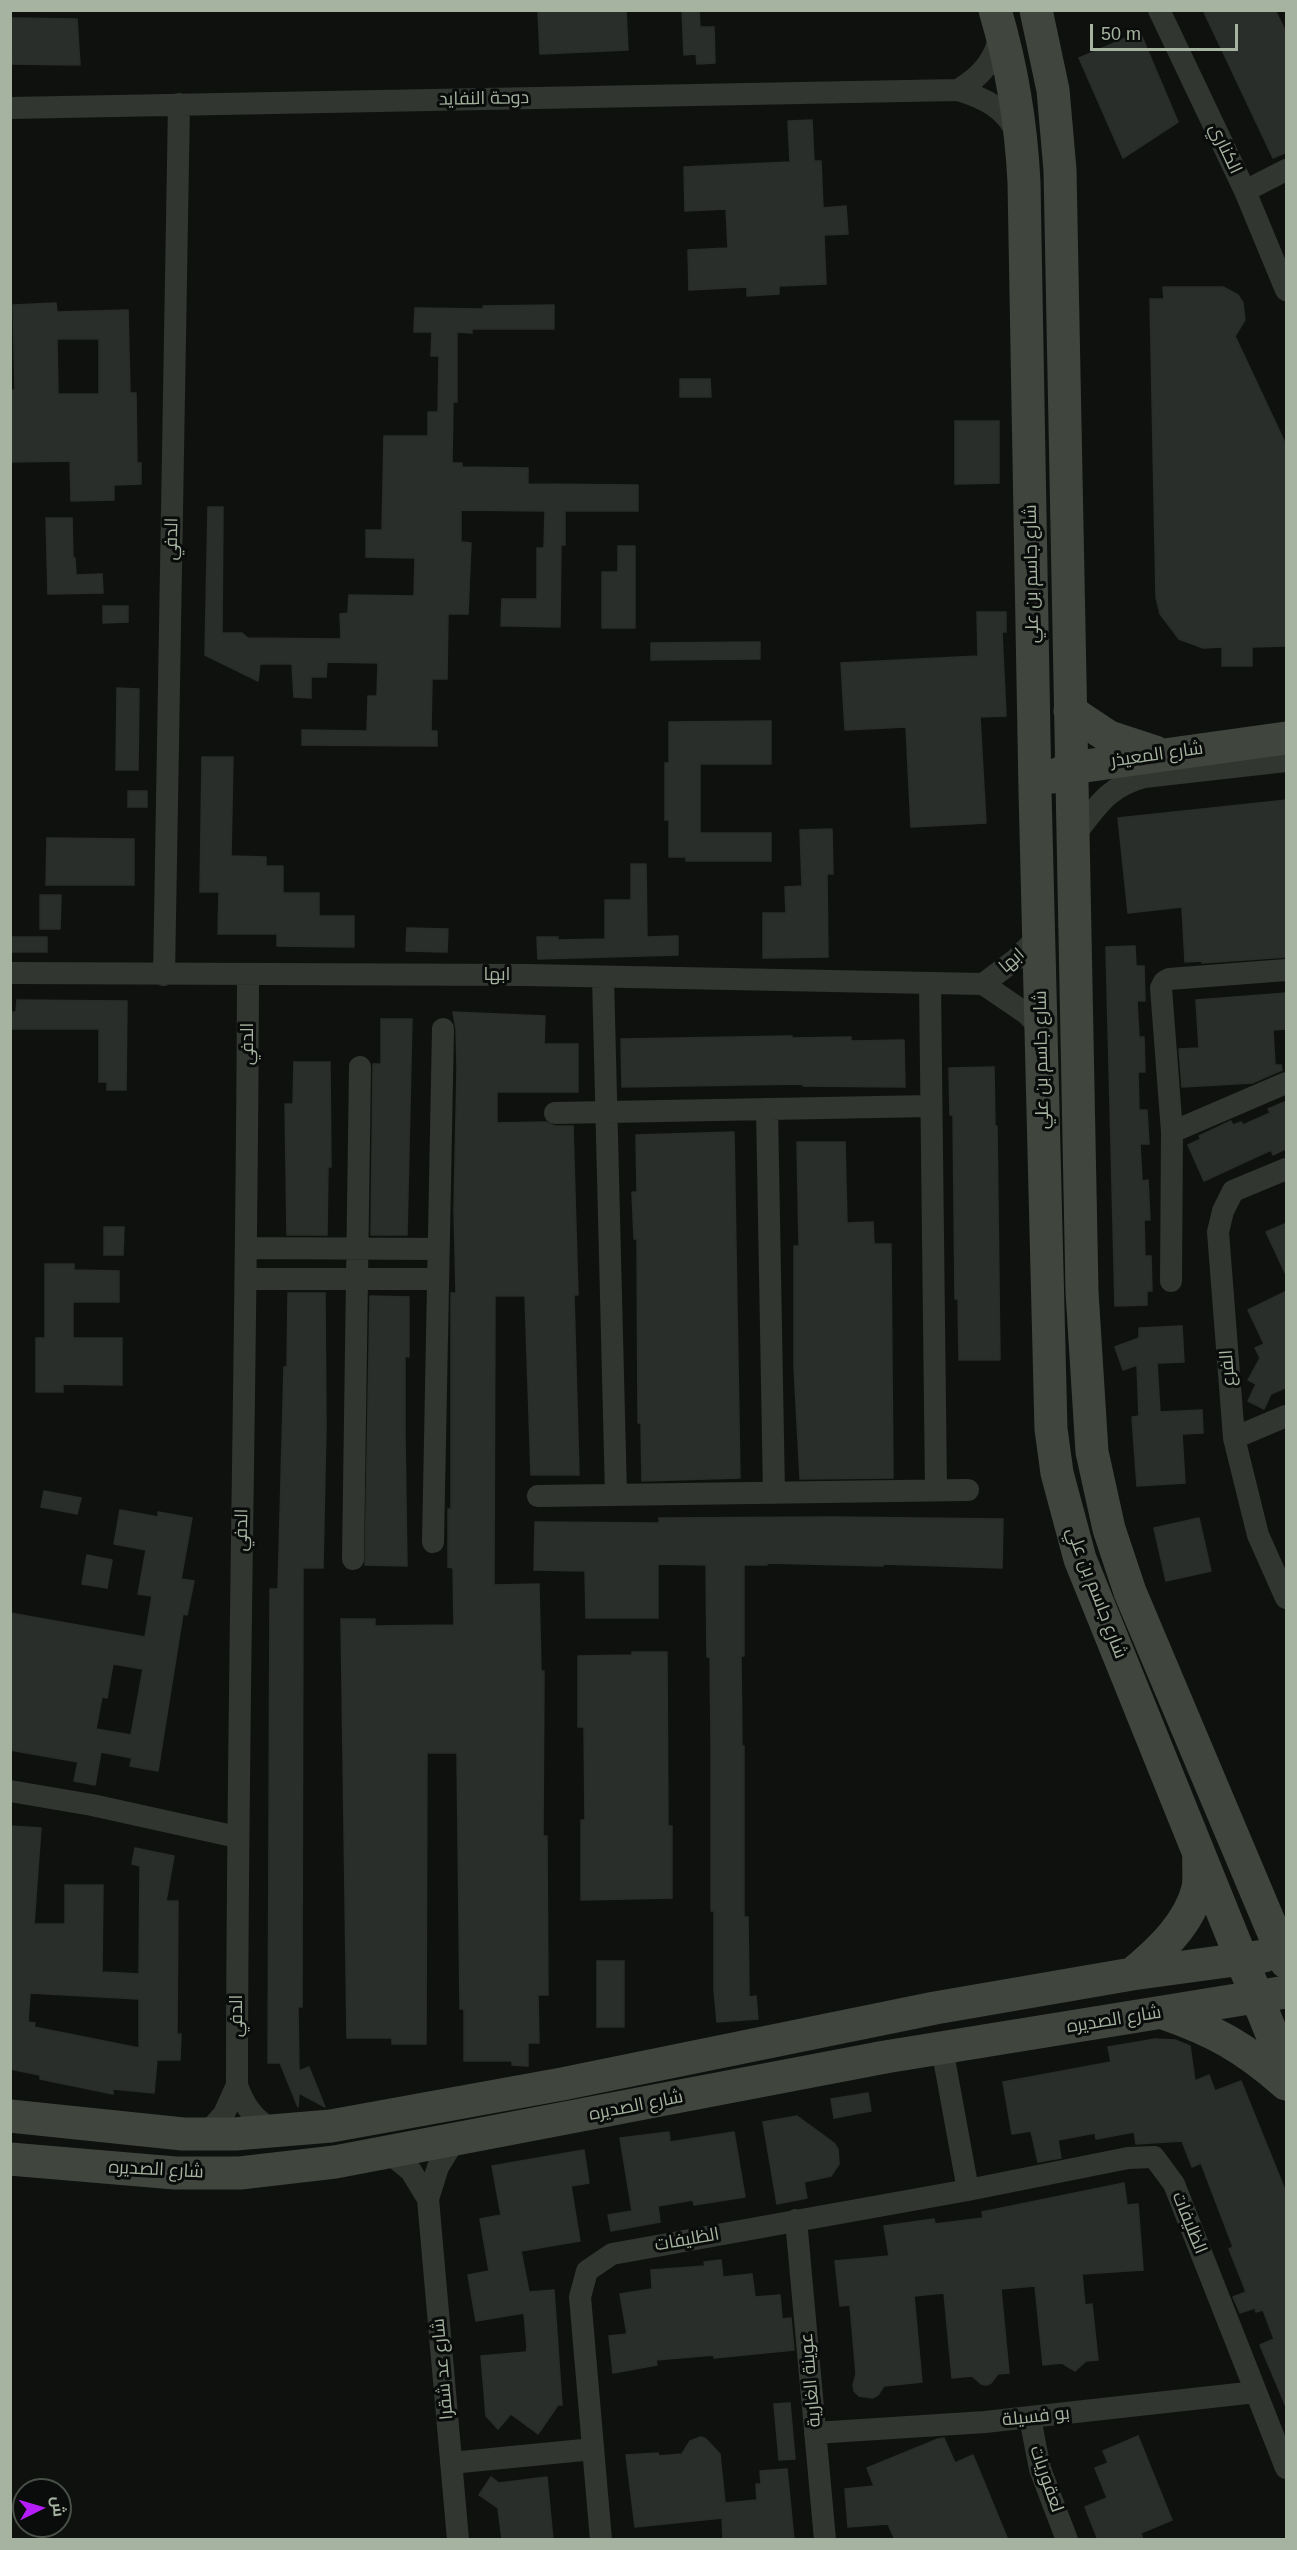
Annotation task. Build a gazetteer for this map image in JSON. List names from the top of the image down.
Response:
{
  "streets": {
    "street": [
      "دوحة النفايد",
      "الكناري",
      "الدفي",
      "شارع جاسم بن علي",
      "شارع المعيذر",
      "ابها",
      "الفرع",
      "شارع الصديره",
      "الظليفات",
      "شارع عد شقرا",
      "عوينة الغارية",
      "بو فسيلة",
      "لعقوريات"
    ]
  },
  "crossings": [
    ["دوحة النفايد", "الدفي"],
    ["دوحة النفايد", "شارع جاسم بن علي"],
    ["الدفي", "ابها"],
    ["الدفي", "شارع الصديره"],
    ["شارع جاسم بن علي", "شارع المعيذر"],
    ["شارع جاسم بن علي", "ابها"],
    ["شارع جاسم بن علي", "شارع الصديره"],
    ["شارع الصديره", "شارع عد شقرا"],
    ["الظليفات", "عوينة الغارية"],
    ["الظليفات", "بو فسيلة"],
    ["عوينة الغارية", "بو فسيلة"],
    ["بو فسيلة", "لعقوريات"]
  ],
  "scale_bar": "50 m",
  "north": "right"
}
